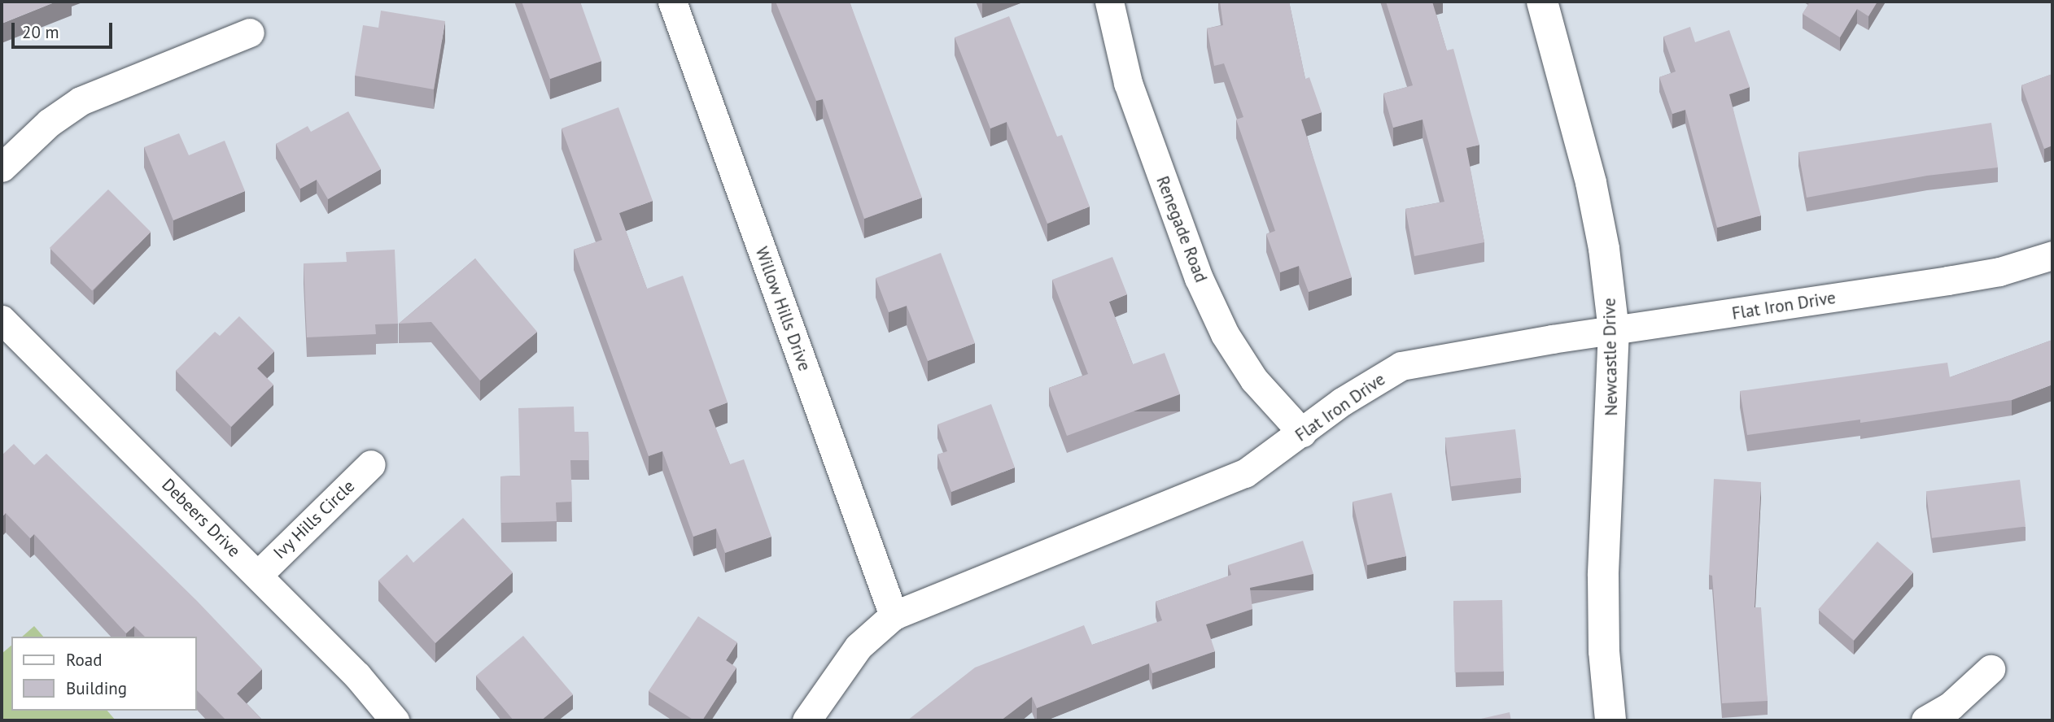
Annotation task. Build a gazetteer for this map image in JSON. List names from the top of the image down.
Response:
{
  "streets": {
    "street": [
      "Renegade Road",
      "Flat Iron Drive",
      "Willow Hills Drive",
      "Newcastle Drive",
      "Debeers Drive",
      "Ivy Hills Circle"
    ]
  },
  "crossings": [
    ["Renegade Road", "Flat Iron Drive"],
    ["Flat Iron Drive", "Willow Hills Drive"],
    ["Flat Iron Drive", "Newcastle Drive"],
    ["Debeers Drive", "Ivy Hills Circle"]
  ],
  "legend": ["Road", "Building"],
  "scale_bar": "20 m"
}
